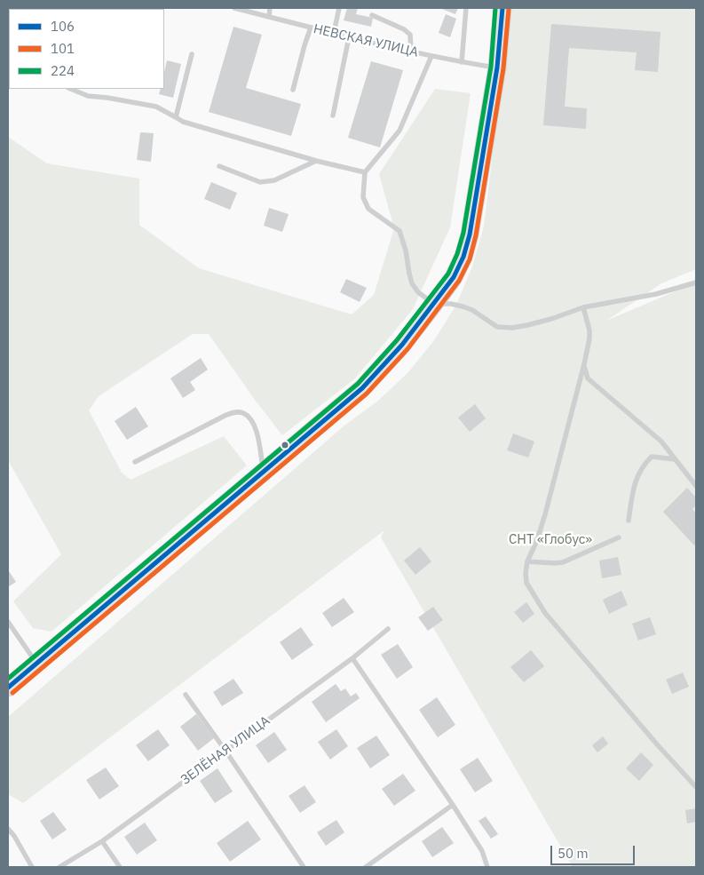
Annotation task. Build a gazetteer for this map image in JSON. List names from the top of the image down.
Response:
{
  "streets": {
    "lane": ["НЕВСКАЯ УЛИЦА", "ЗЕЛЁНАЯ УЛИЦА"]
  },
  "parks": ["СНТ «Глобус»"],
  "lines": ["transit line 106", "transit line 224", "transit line 101"],
  "legend": ["106", "101", "224"],
  "scale_bar": "50 m"
}
